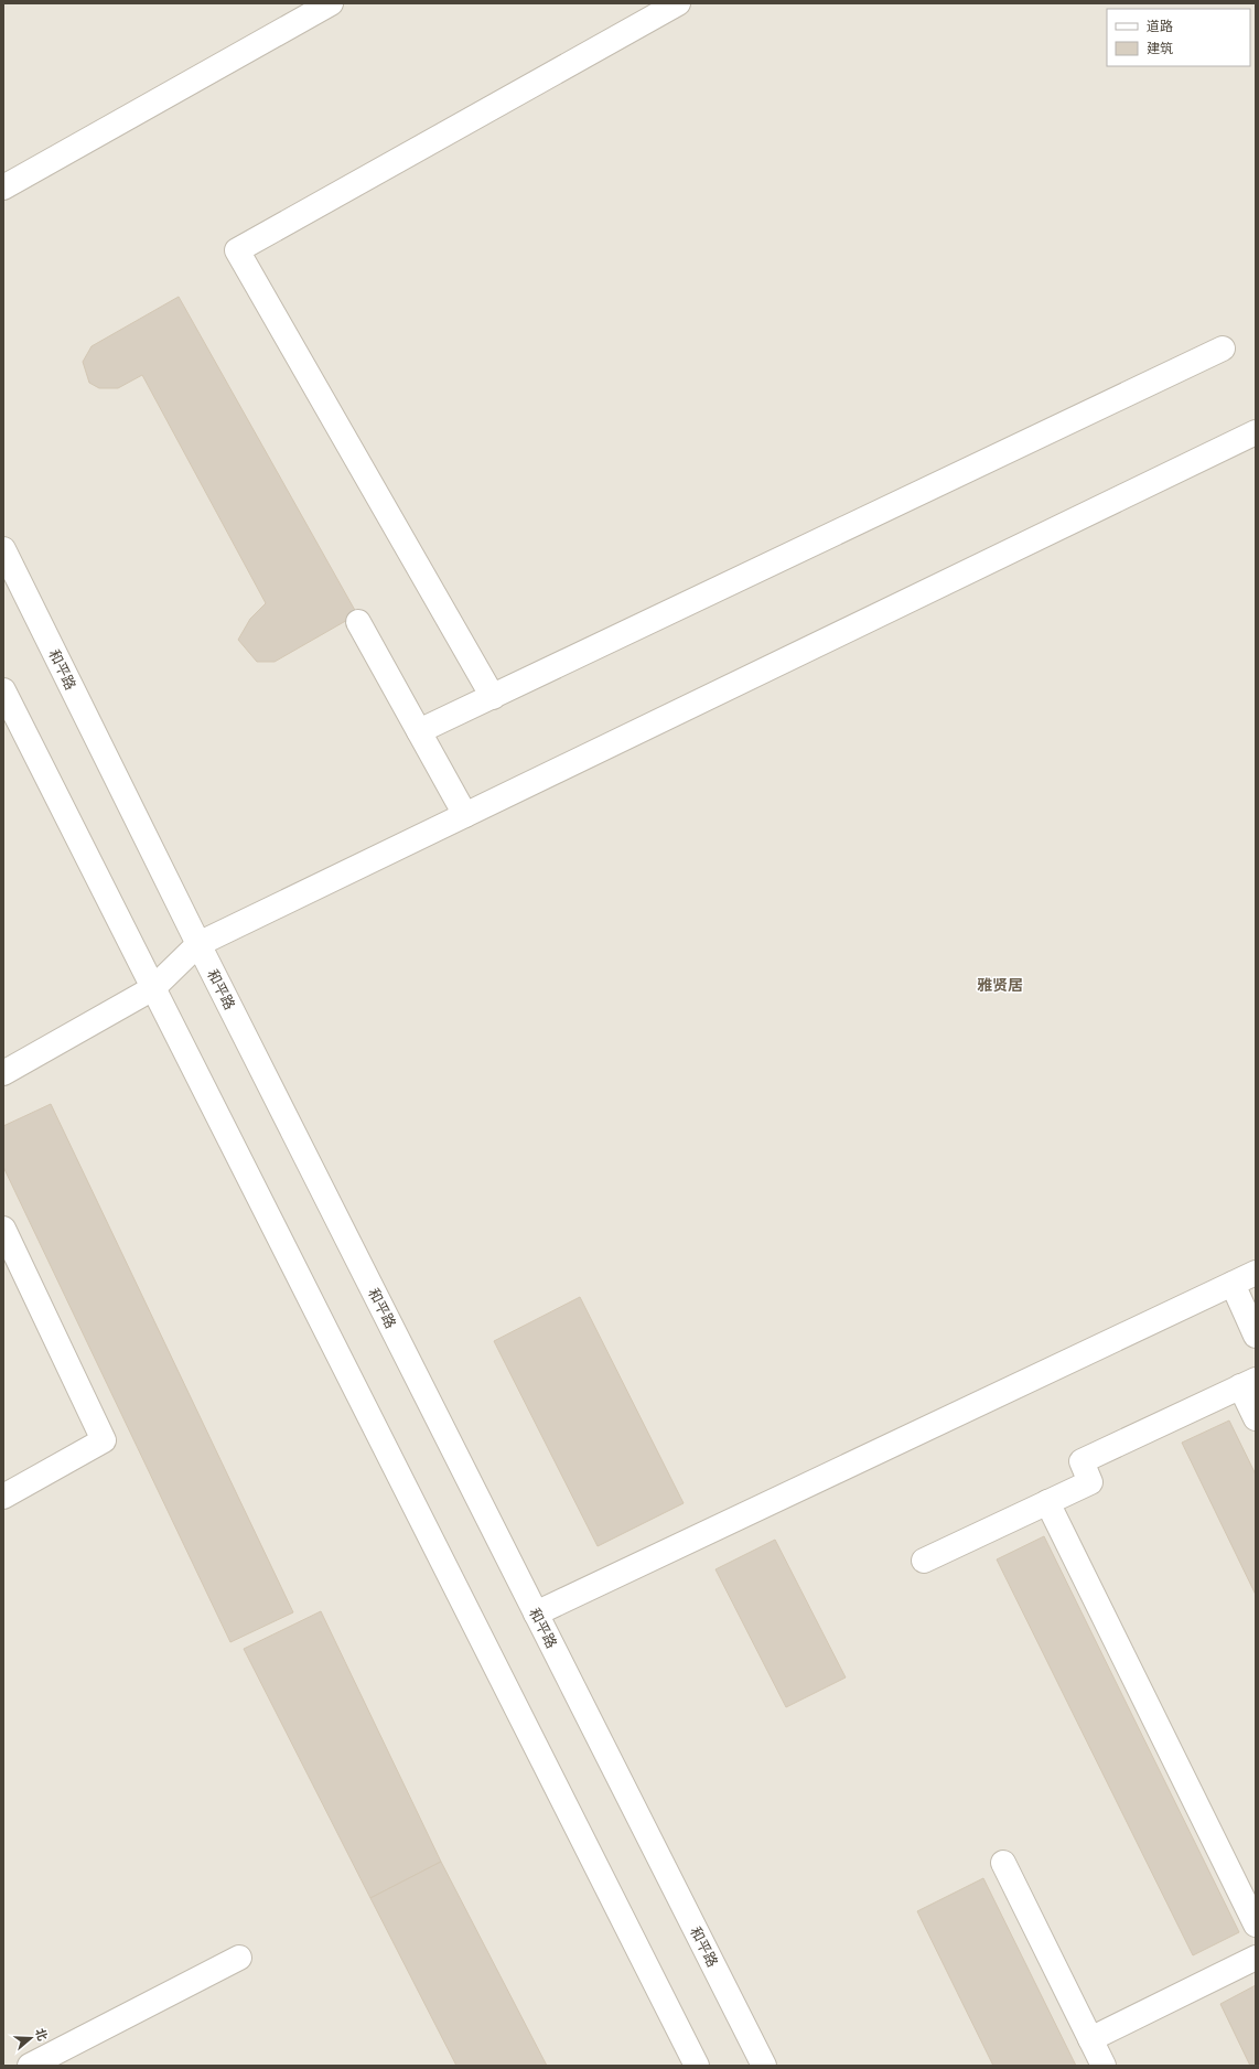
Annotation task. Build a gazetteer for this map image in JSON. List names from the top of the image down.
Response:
{
  "streets": {
    "street": ["和平路"]
  },
  "districts": ["雅贤居"],
  "legend": ["道路", "建筑"],
  "north": "right"
}
